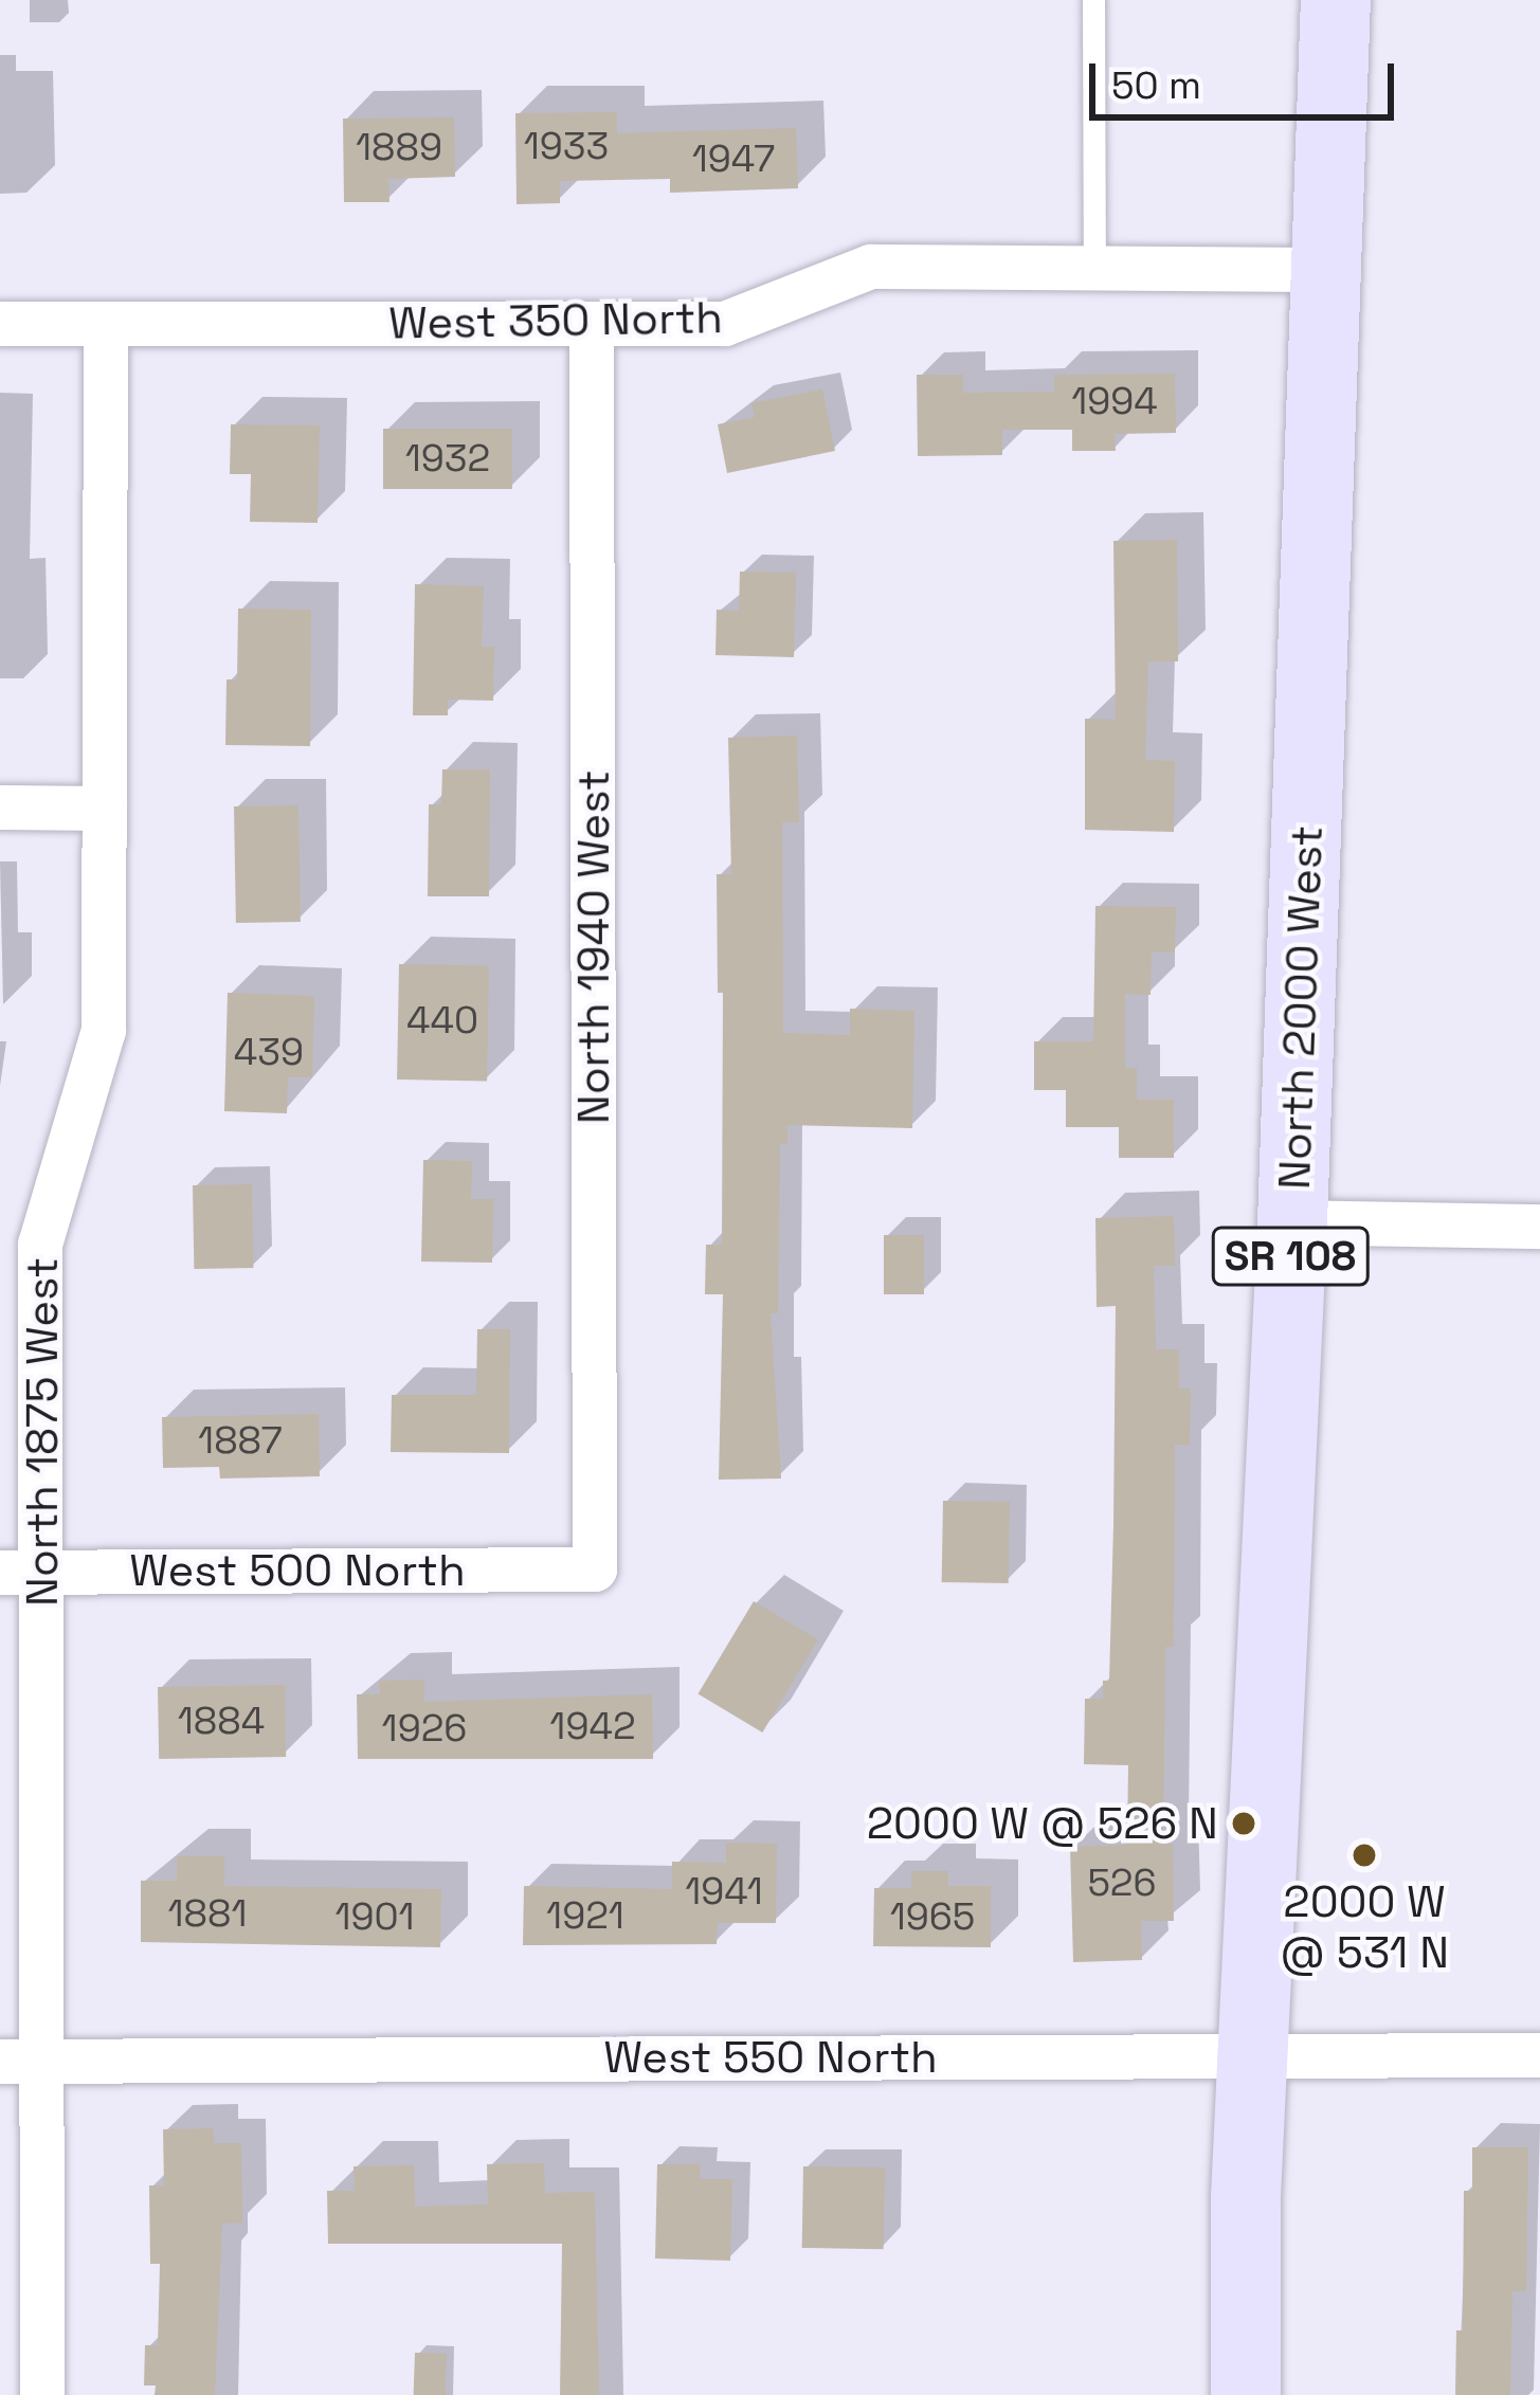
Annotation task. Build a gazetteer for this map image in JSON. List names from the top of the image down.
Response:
{
  "streets": {
    "main road": ["North 2000 West", "SR 108"],
    "street": [
      "West 350 North",
      "North 1940 West",
      "North 1875 West",
      "West 500 North",
      "West 550 North"
    ]
  },
  "crossings": [
    ["West 350 North", "North 1940 West"],
    ["West 350 North", "North 2000 West"],
    ["West 350 North", "North 1875 West"],
    ["North 1940 West", "West 500 North"],
    ["North 2000 West", "West 550 North"],
    ["North 1875 West", "West 500 North"],
    ["North 1875 West", "West 550 North"]
  ],
  "places": ["2000 W @ 526 N", "2000 W @ 531 N"],
  "house_numbers": [
    "1933",
    "1889",
    "1947",
    "1994",
    "1932",
    "440",
    "439",
    "1887",
    "1884",
    "1942",
    "1926",
    "526",
    "1941",
    "1881",
    "1921",
    "1901",
    "1965"
  ],
  "scale_bar": "50 m"
}
